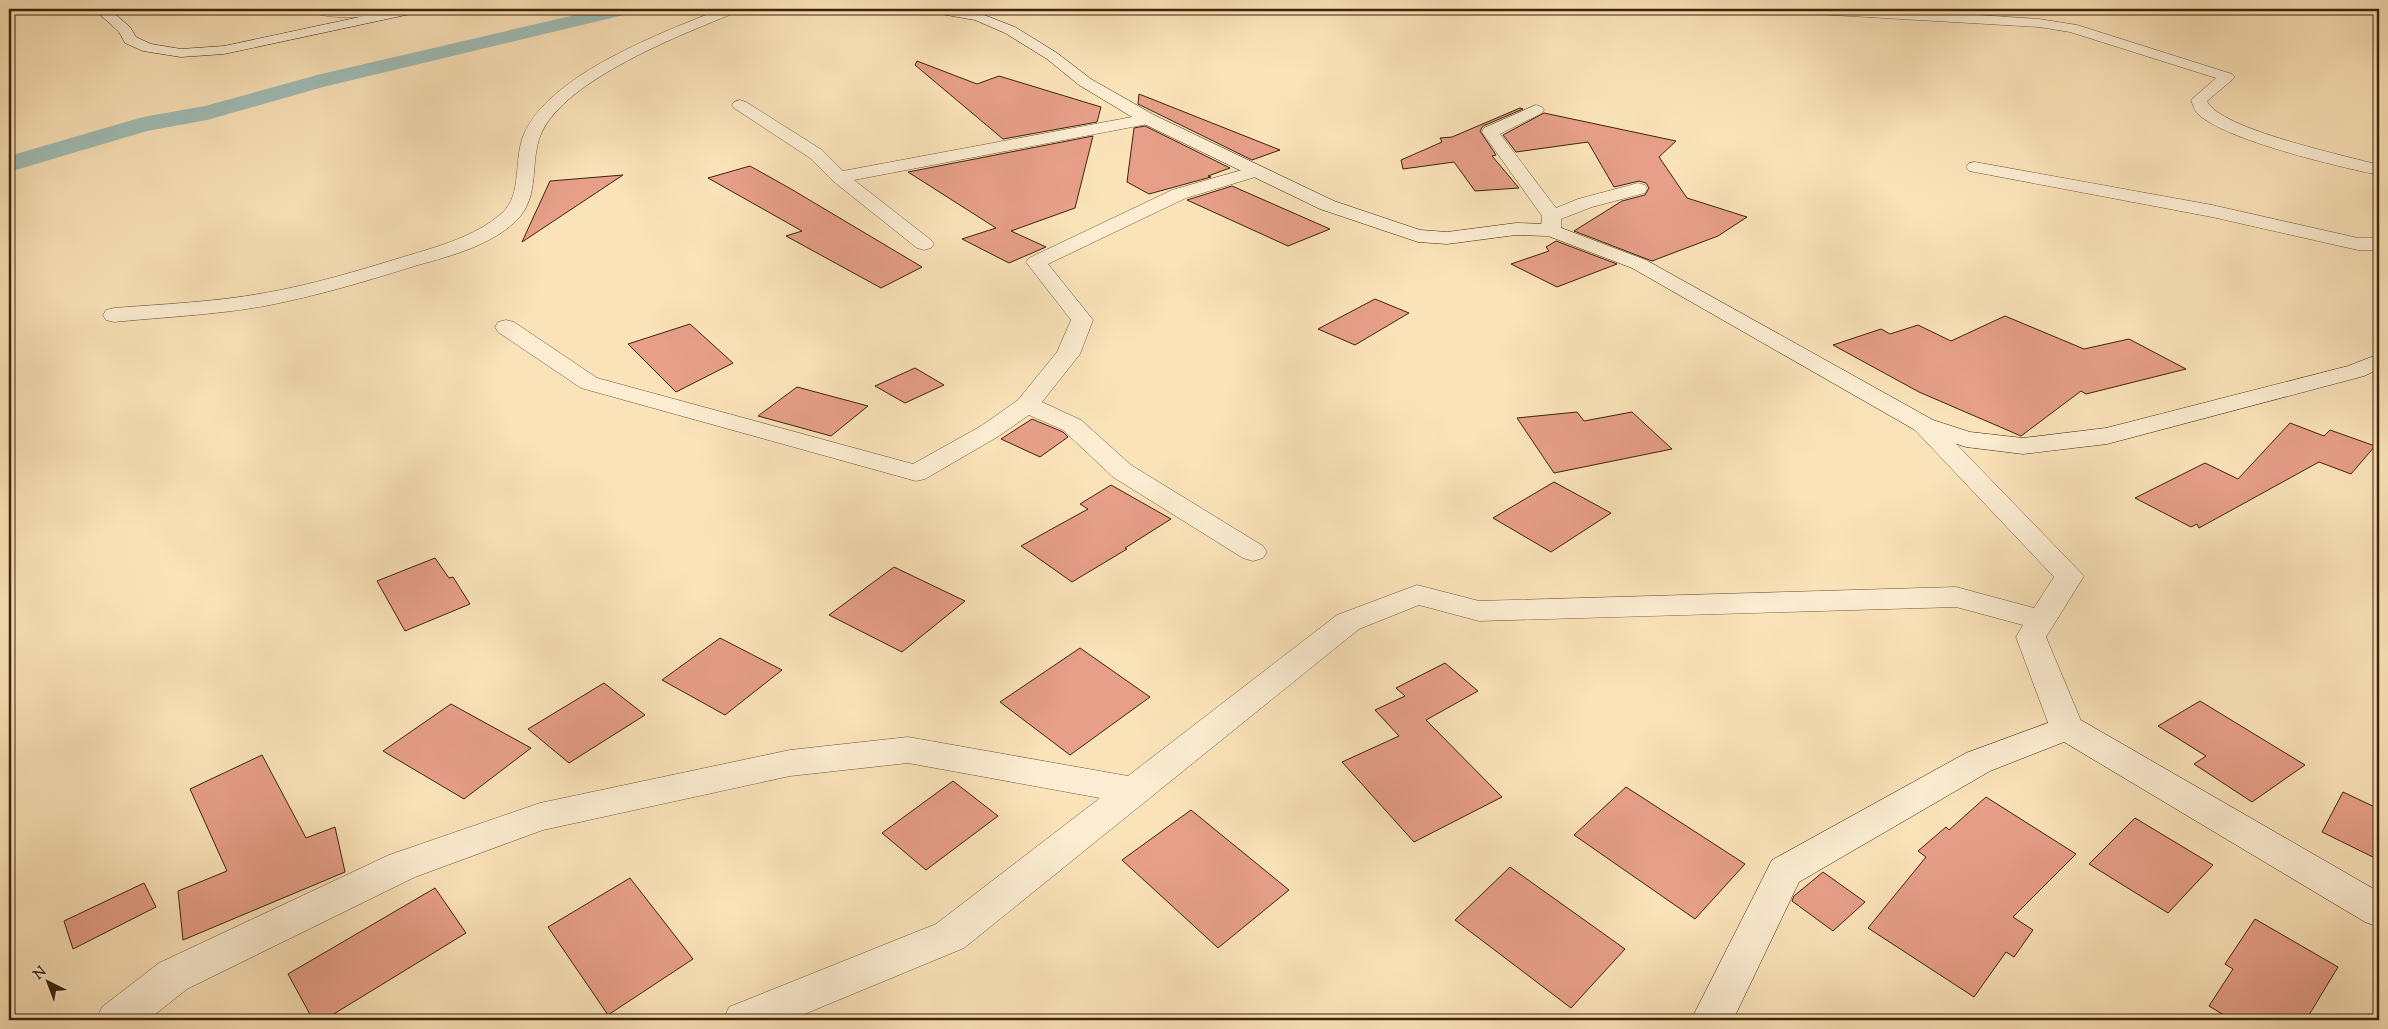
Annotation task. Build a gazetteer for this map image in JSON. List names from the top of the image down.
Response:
{
  "north": "top left"
}
